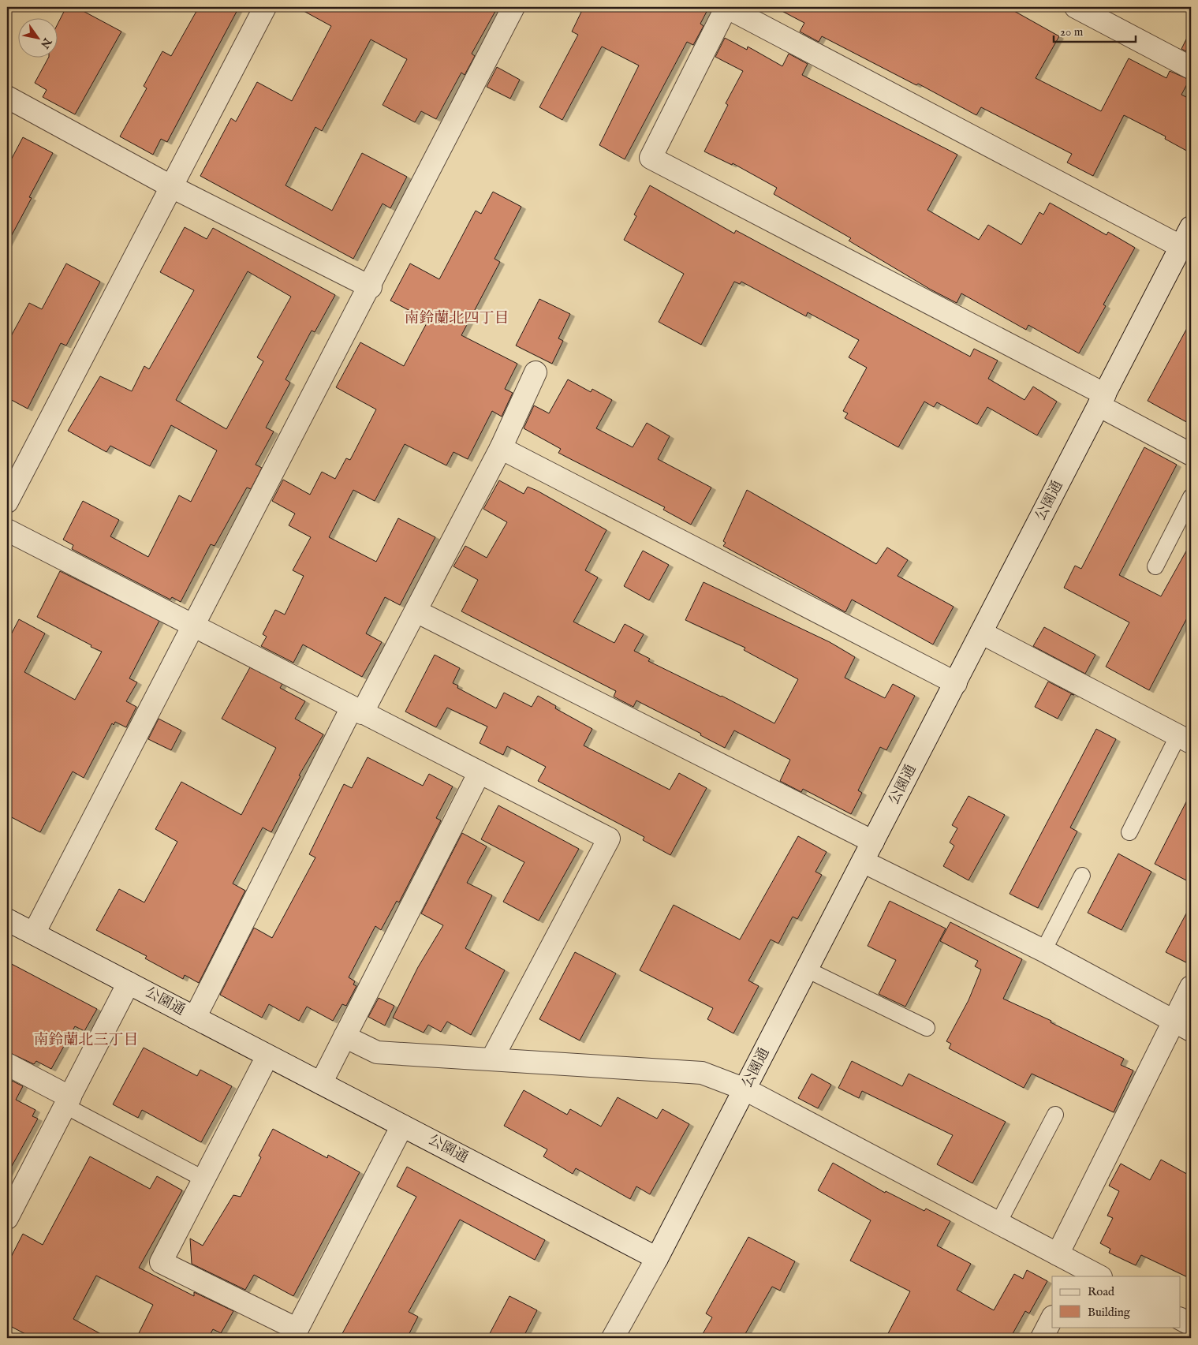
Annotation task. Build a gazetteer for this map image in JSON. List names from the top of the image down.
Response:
{
  "streets": {
    "street": ["公園通"]
  },
  "districts": ["南鈴蘭北四丁目", "南鈴蘭北三丁目"],
  "legend": ["Road", "Building"],
  "scale_bar": "20 m",
  "north": "bottom right"
}
